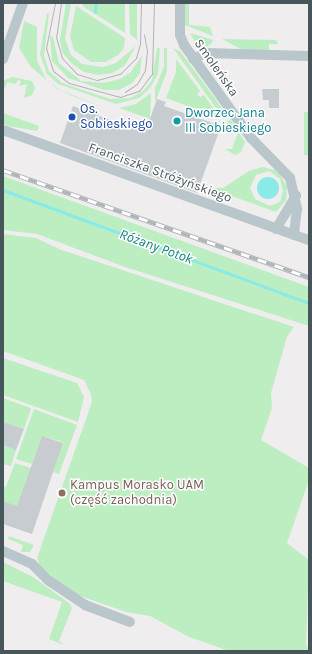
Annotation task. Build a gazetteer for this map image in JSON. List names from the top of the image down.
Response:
{
  "streets": {
    "street": ["Smoleńska", "Franciszka Stróżyńskiego"]
  },
  "crossings": [
    ["Smoleńska", "Franciszka Stróżyńskiego"]
  ],
  "water": ["Różany Potok"],
  "places": ["Os. Sobieskiego", "Dworzec Jana III Sobieskiego", "Kampus Morasko UAM (część zachodnia)"]
}
